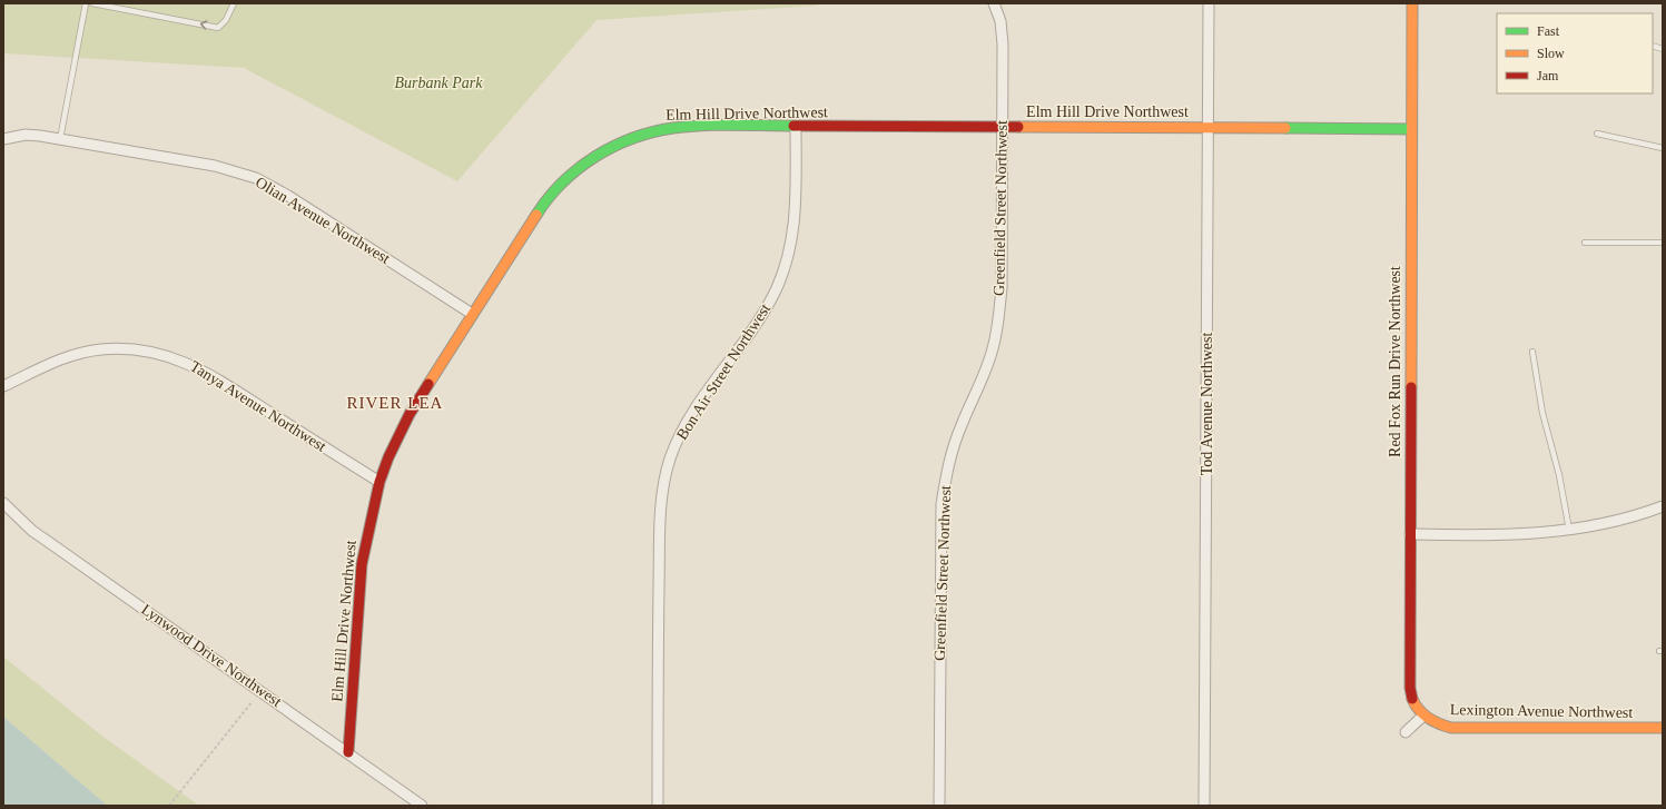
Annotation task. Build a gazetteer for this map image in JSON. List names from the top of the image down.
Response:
{
  "streets": {
    "street": [
      "Elm Hill Drive Northwest",
      "Greenfield Street Northwest",
      "Olian Avenue Northwest",
      "Red Fox Run Drive Northwest",
      "Bon Air Street Northwest",
      "Tod Avenue Northwest",
      "Tanya Avenue Northwest",
      "Lynwood Drive Northwest",
      "Lexington Avenue Northwest"
    ]
  },
  "crossings": [
    ["Elm Hill Drive Northwest", "Greenfield Street Northwest"],
    ["Elm Hill Drive Northwest", "Olian Avenue Northwest"],
    ["Elm Hill Drive Northwest", "Red Fox Run Drive Northwest"],
    ["Elm Hill Drive Northwest", "Bon Air Street Northwest"],
    ["Elm Hill Drive Northwest", "Tod Avenue Northwest"],
    ["Elm Hill Drive Northwest", "Tanya Avenue Northwest"],
    ["Elm Hill Drive Northwest", "Lynwood Drive Northwest"],
    ["Red Fox Run Drive Northwest", "Lexington Avenue Northwest"]
  ],
  "districts": ["RIVER LEA"],
  "parks": ["Burbank Park"],
  "legend": ["Fast", "Slow", "Jam"]
}
